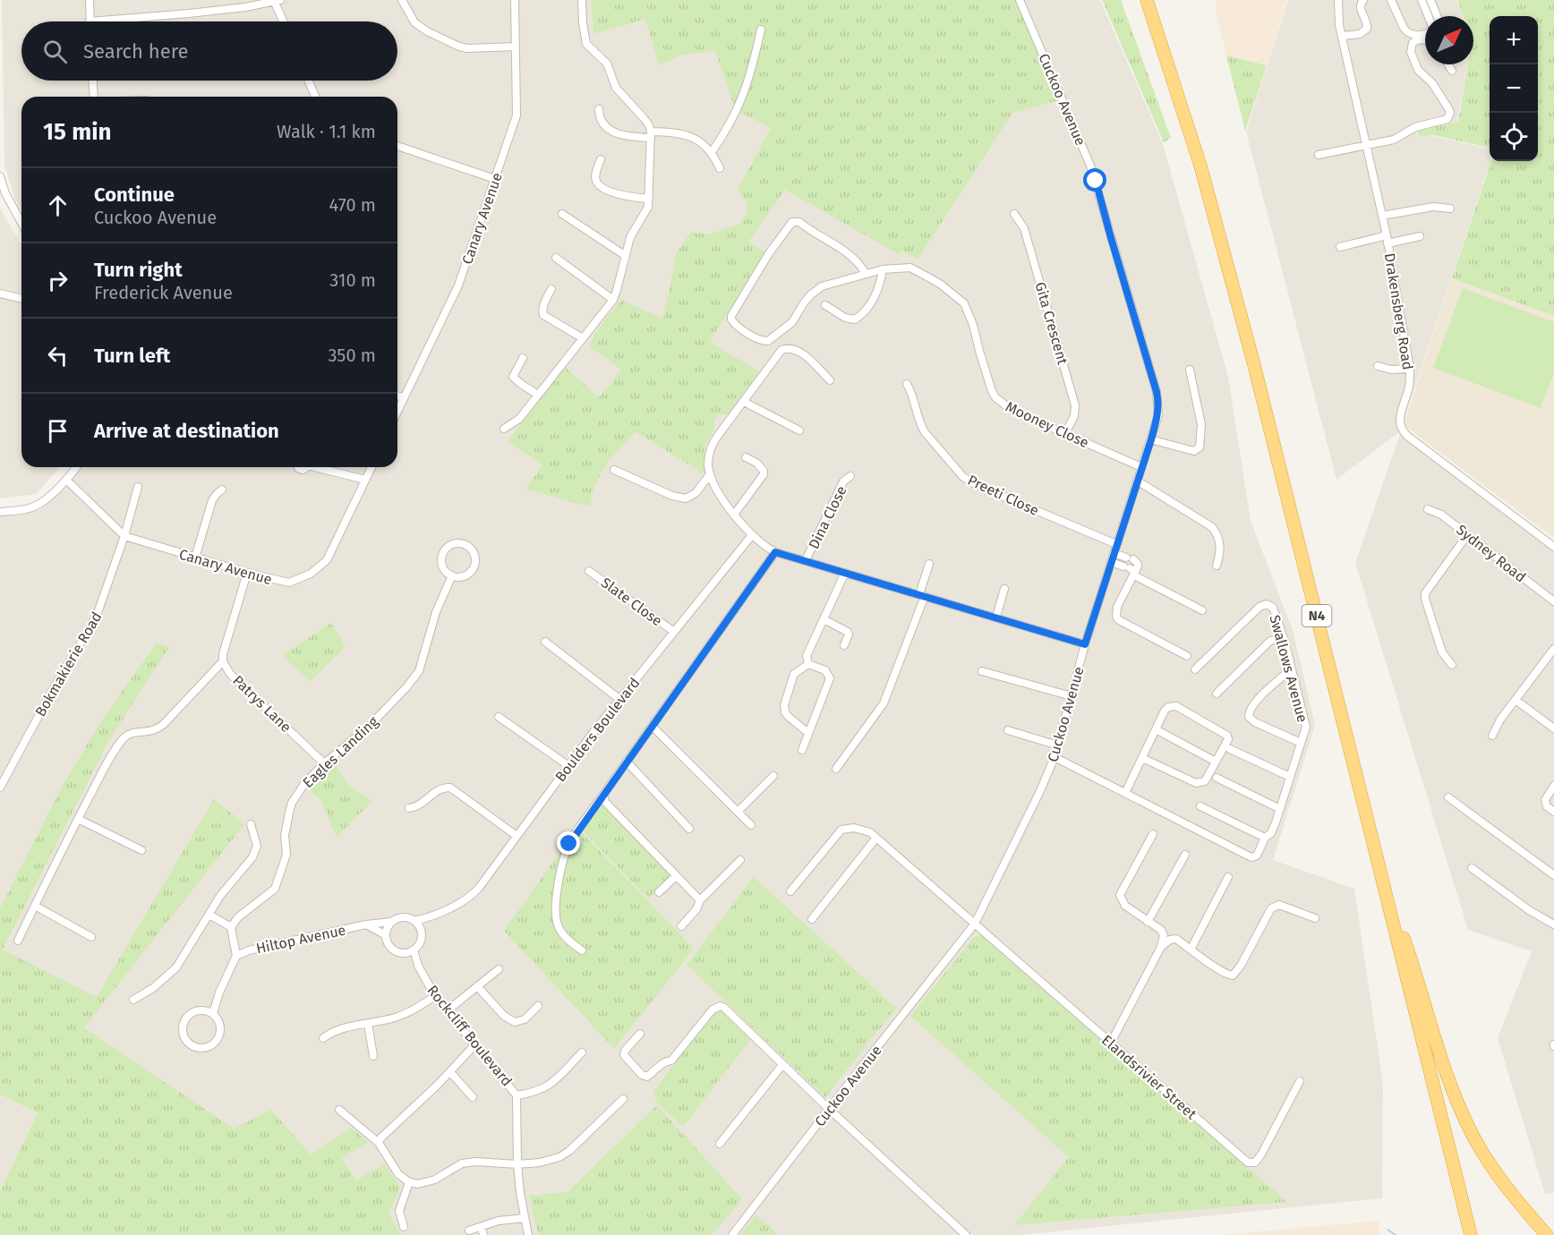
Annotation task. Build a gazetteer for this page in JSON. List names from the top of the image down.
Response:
{
  "streets": {
    "highway": ["N4"],
    "street": [
      "Cuckoo Avenue",
      "Canary Avenue",
      "Drakensberg Road",
      "Gita Crescent",
      "Mooney Close",
      "Preeti Close",
      "Dina Close",
      "Sydney Road",
      "Slate Close",
      "Bokmakierie Road",
      "Swallows Avenue",
      "Patrys Lane",
      "Boulders Boulevard",
      "Eagles Landing",
      "Hiltop Avenue",
      "Rockcliff Boulevard",
      "Elandsrivier Street"
    ]
  },
  "crossings": [
    ["Cuckoo Avenue", "Mooney Close"],
    ["Cuckoo Avenue", "Preeti Close"],
    ["Cuckoo Avenue", "Swallows Avenue"],
    ["Cuckoo Avenue", "Elandsrivier Street"],
    ["Canary Avenue", "Bokmakierie Road"],
    ["Canary Avenue", "Patrys Lane"],
    ["Gita Crescent", "Mooney Close"],
    ["Slate Close", "Boulders Boulevard"],
    ["Patrys Lane", "Eagles Landing"],
    ["Boulders Boulevard", "Hiltop Avenue"],
    ["Boulders Boulevard", "Rockcliff Boulevard"],
    ["Hiltop Avenue", "Rockcliff Boulevard"]
  ],
  "north": "top right",
  "page": {
    "map_buttons": ["+", "−"],
    "search": "Search here",
    "heading": ["15 min", "Walk · 1.1 km"],
    "list": [
      ["Continue", "Cuckoo Avenue", "470 m"],
      ["Turn right", "Frederick Avenue", "310 m"],
      ["Turn left", "350 m"],
      "Arrive at destination"
    ]
  }
}
